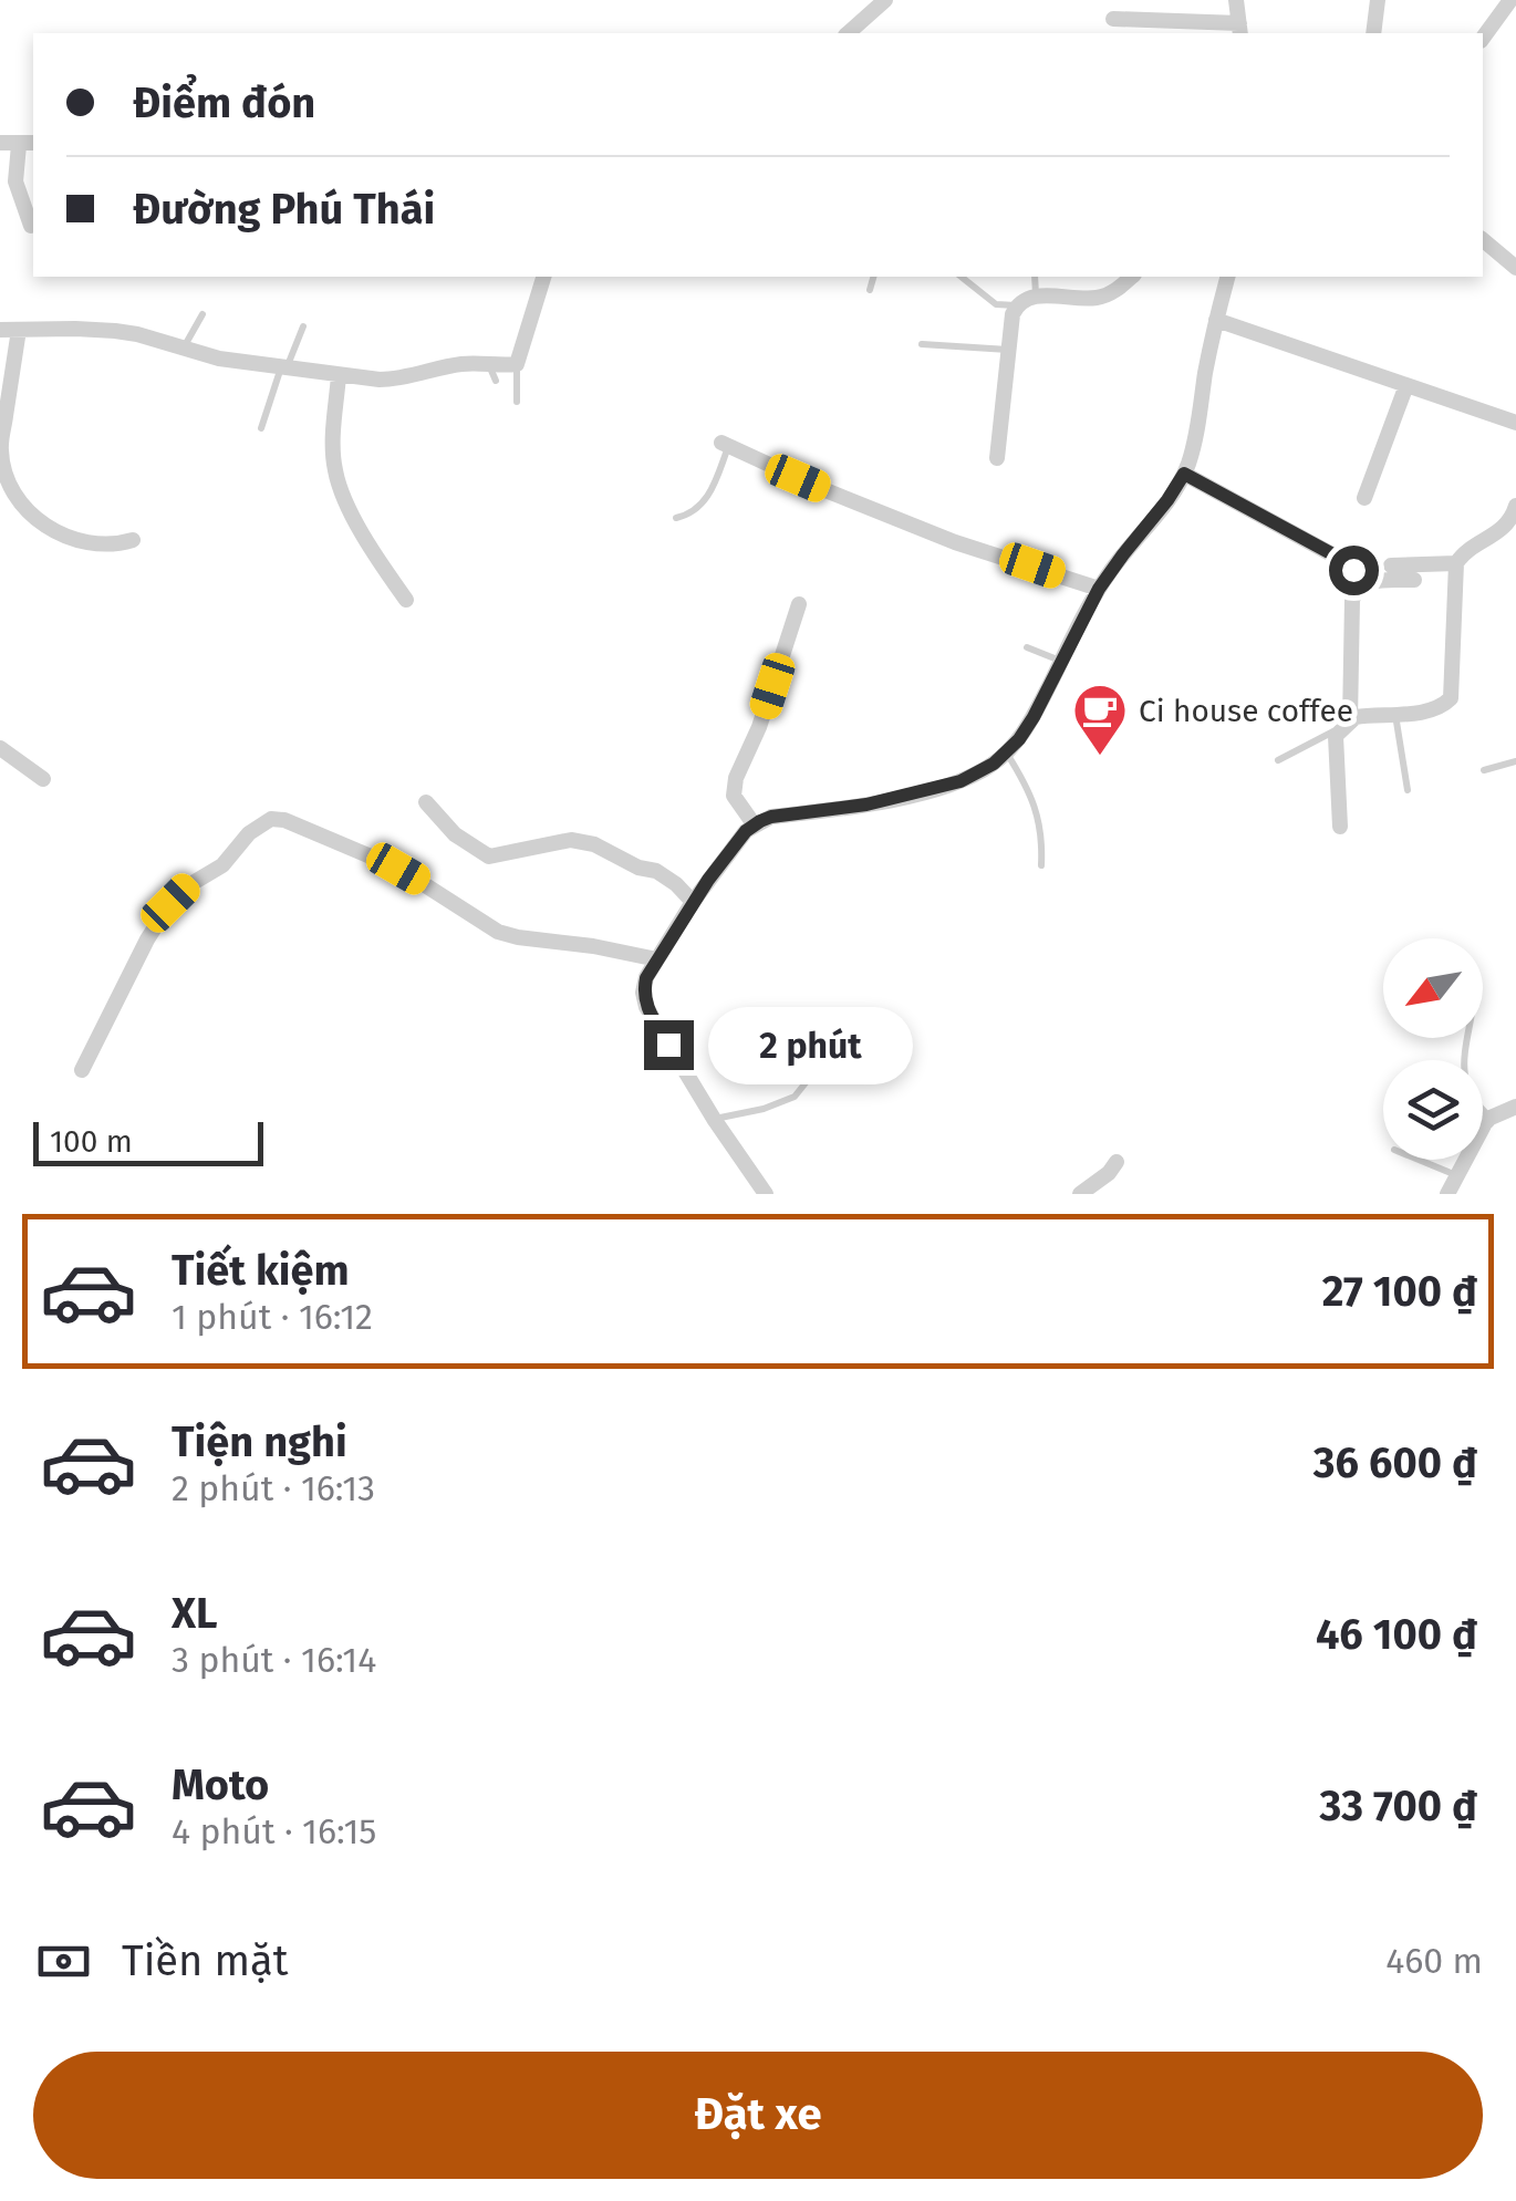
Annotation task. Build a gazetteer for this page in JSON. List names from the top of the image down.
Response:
{
  "places": {
    "cafe": ["Ci house coffee"]
  },
  "scale_bar": "100 m",
  "north": "bottom left",
  "page": {
    "banner": ["Điểm đón", "Đường Phú Thái"],
    "bubble": "2 phút",
    "scale": "100 m",
    "list": [
      {
        "name": "Tiết kiệm",
        "note": "1 phút · 16:12",
        "value": "27 100 ₫"
      },
      {
        "name": "Tiện nghi",
        "note": "2 phút · 16:13",
        "value": "36 600 ₫"
      },
      {
        "name": "XL",
        "note": "3 phút · 16:14",
        "value": "46 100 ₫"
      },
      {
        "name": "Moto",
        "note": "4 phút · 16:15",
        "value": "33 700 ₫"
      }
    ],
    "pay": ["Tiền mặt", "460 m"],
    "buttons": "Đặt xe"
  }
}
